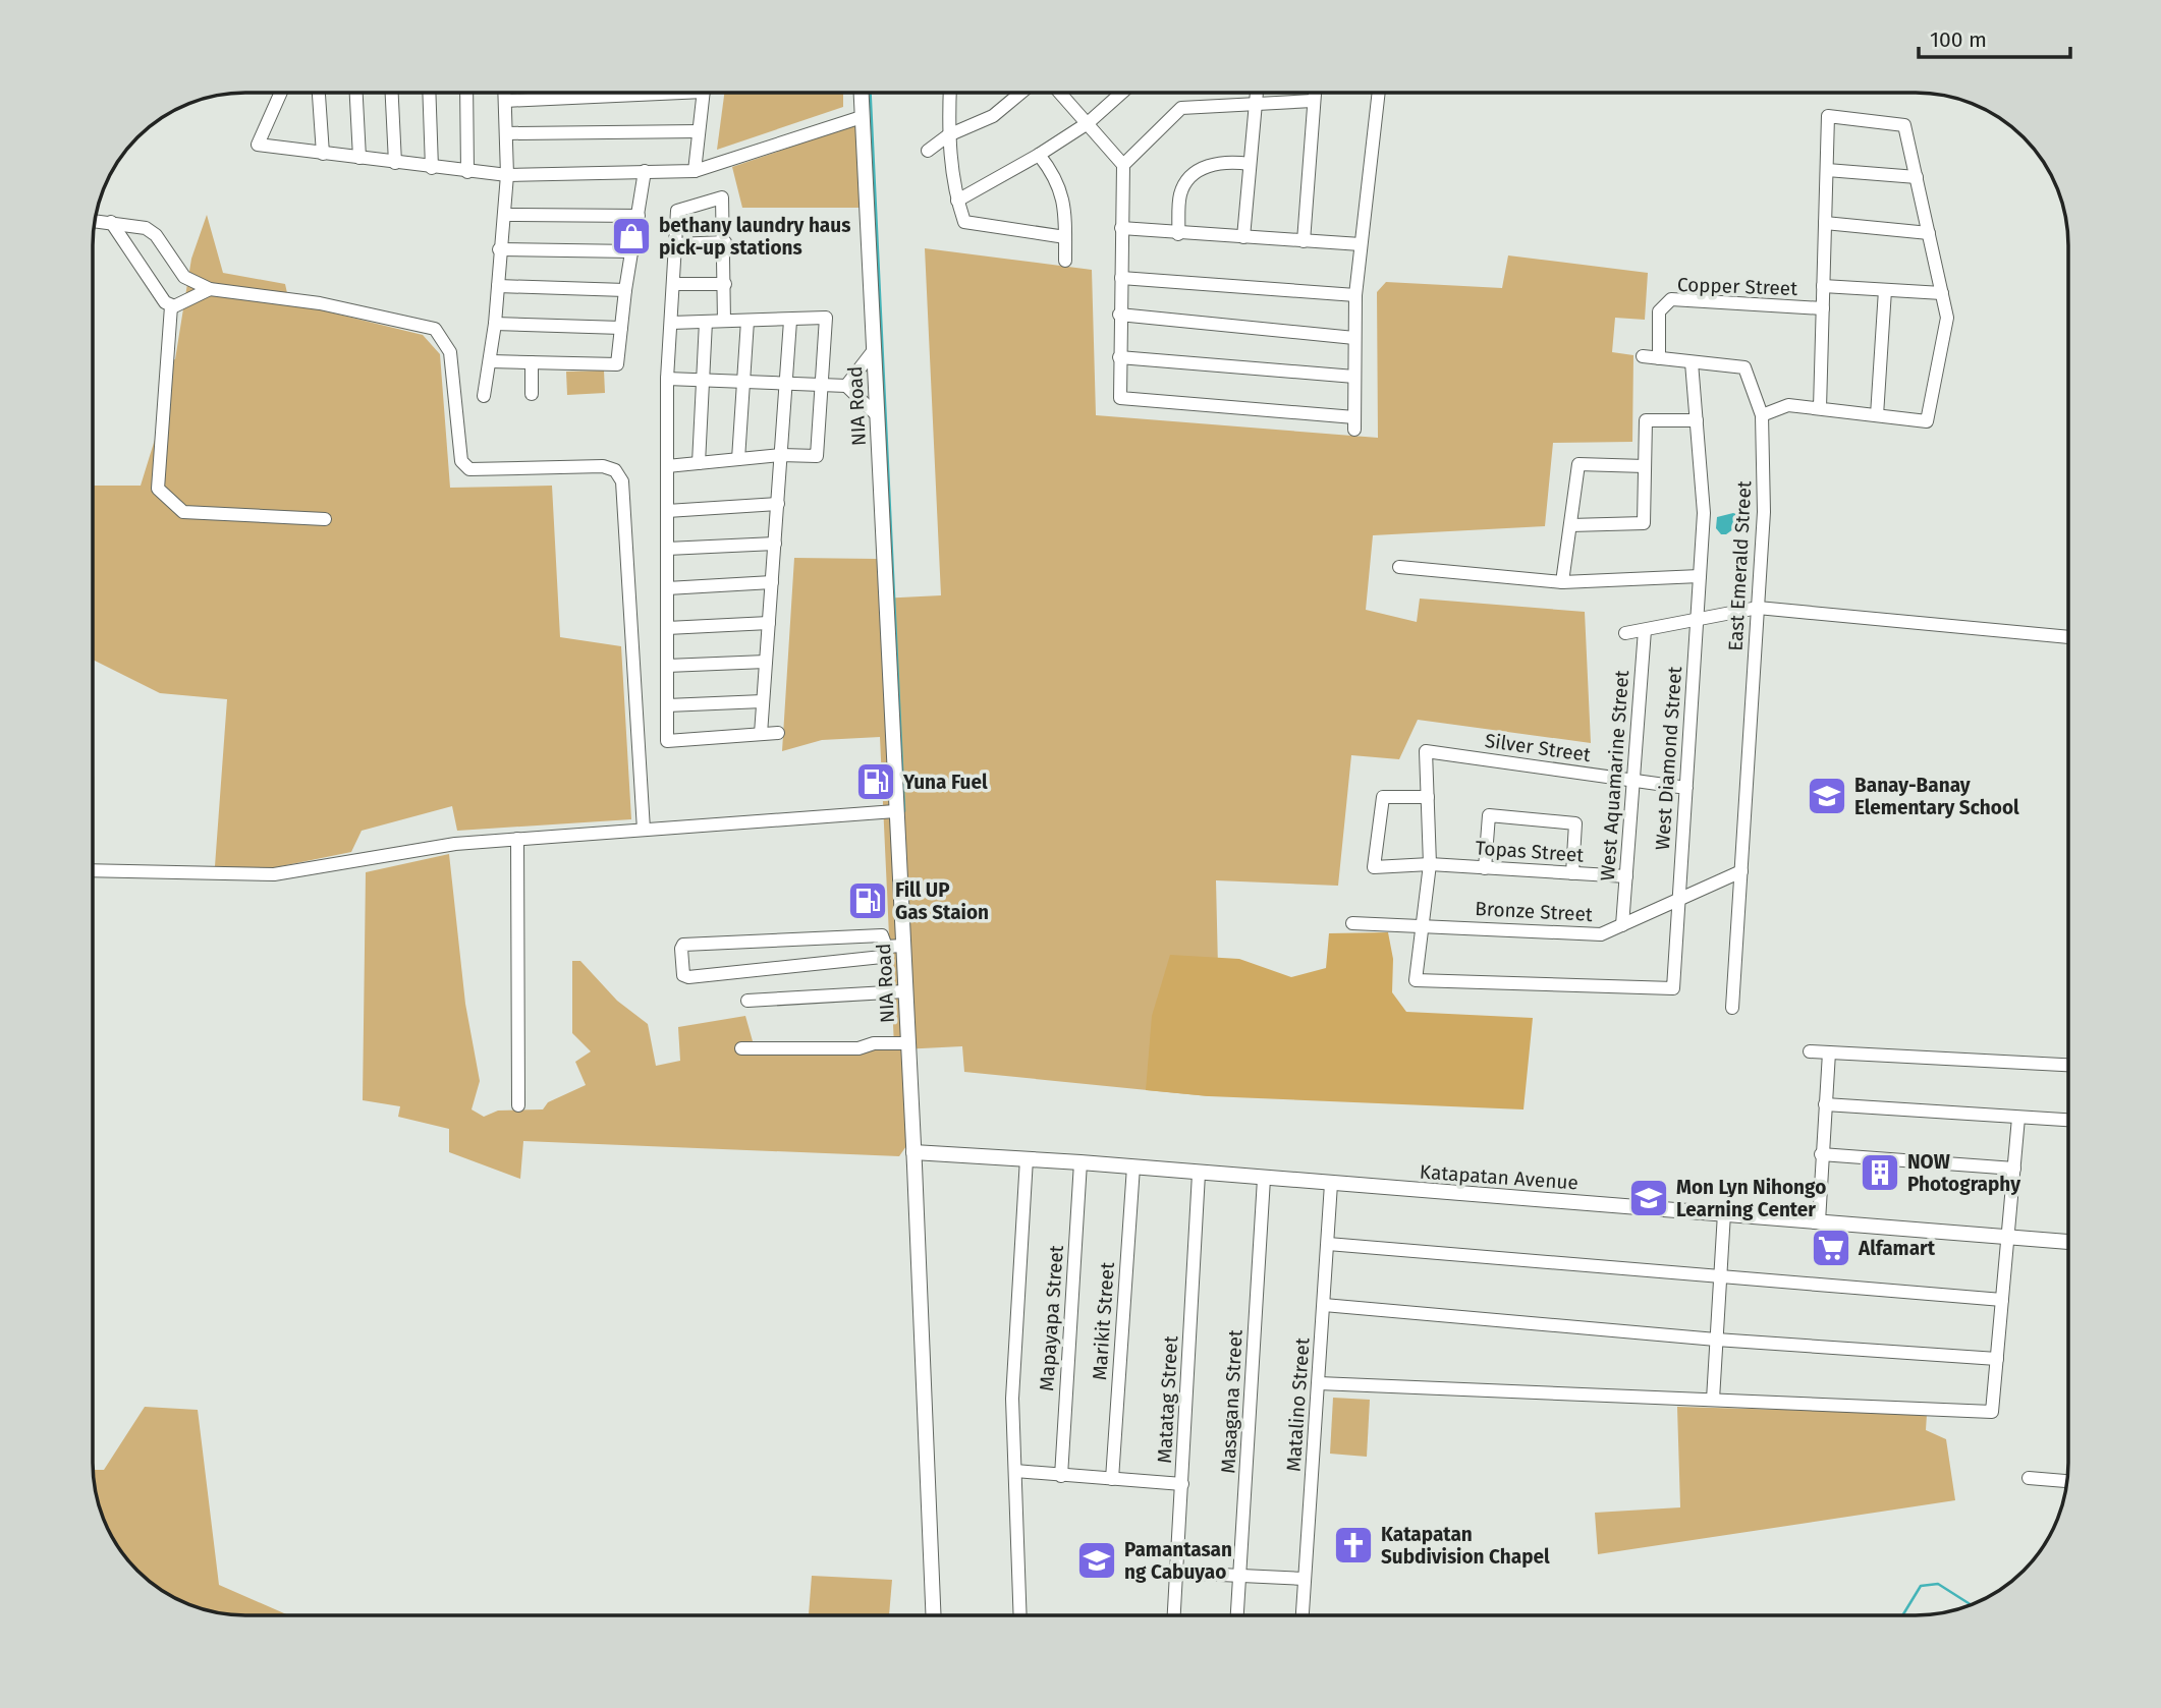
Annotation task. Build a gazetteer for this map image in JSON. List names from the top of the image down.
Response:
{
  "streets": {
    "street": [
      "Copper Street",
      "NIA Road",
      "East Emerald Street",
      "Silver Street",
      "West Diamond Street",
      "West Aquamarine Street",
      "Topas Street",
      "Bronze Street",
      "Katapatan Avenue",
      "Mapayapa Street",
      "Marikit Street",
      "Matatag Street",
      "Masagana Street",
      "Matalino Street"
    ]
  },
  "crossings": [
    ["Copper Street", "East Emerald Street"],
    ["NIA Road", "Katapatan Avenue"],
    ["East Emerald Street", "West Diamond Street"],
    ["East Emerald Street", "Bronze Street"],
    ["Silver Street", "West Diamond Street"],
    ["Silver Street", "West Aquamarine Street"],
    ["Silver Street", "Topas Street"],
    ["West Diamond Street", "Bronze Street"],
    ["West Aquamarine Street", "Topas Street"],
    ["West Aquamarine Street", "Bronze Street"],
    ["Katapatan Avenue", "Mapayapa Street"],
    ["Katapatan Avenue", "Marikit Street"],
    ["Katapatan Avenue", "Matatag Street"],
    ["Katapatan Avenue", "Masagana Street"],
    ["Katapatan Avenue", "Matalino Street"]
  ],
  "places": {
    "shop": ["bethany laundry haus pick-up stations"],
    "fuel station": ["Yuna Fuel", "Fill UP Gas Staion"],
    "school or university": ["Banay-Banay Elementary School", "Mon Lyn Nihongo Learning Center", "Pamantasan ng Cabuyao"],
    "building": ["NOW Photography"],
    "supermarket": ["Alfamart"],
    "church": ["Katapatan Subdivision Chapel"]
  },
  "scale_bar": "100 m"
}
